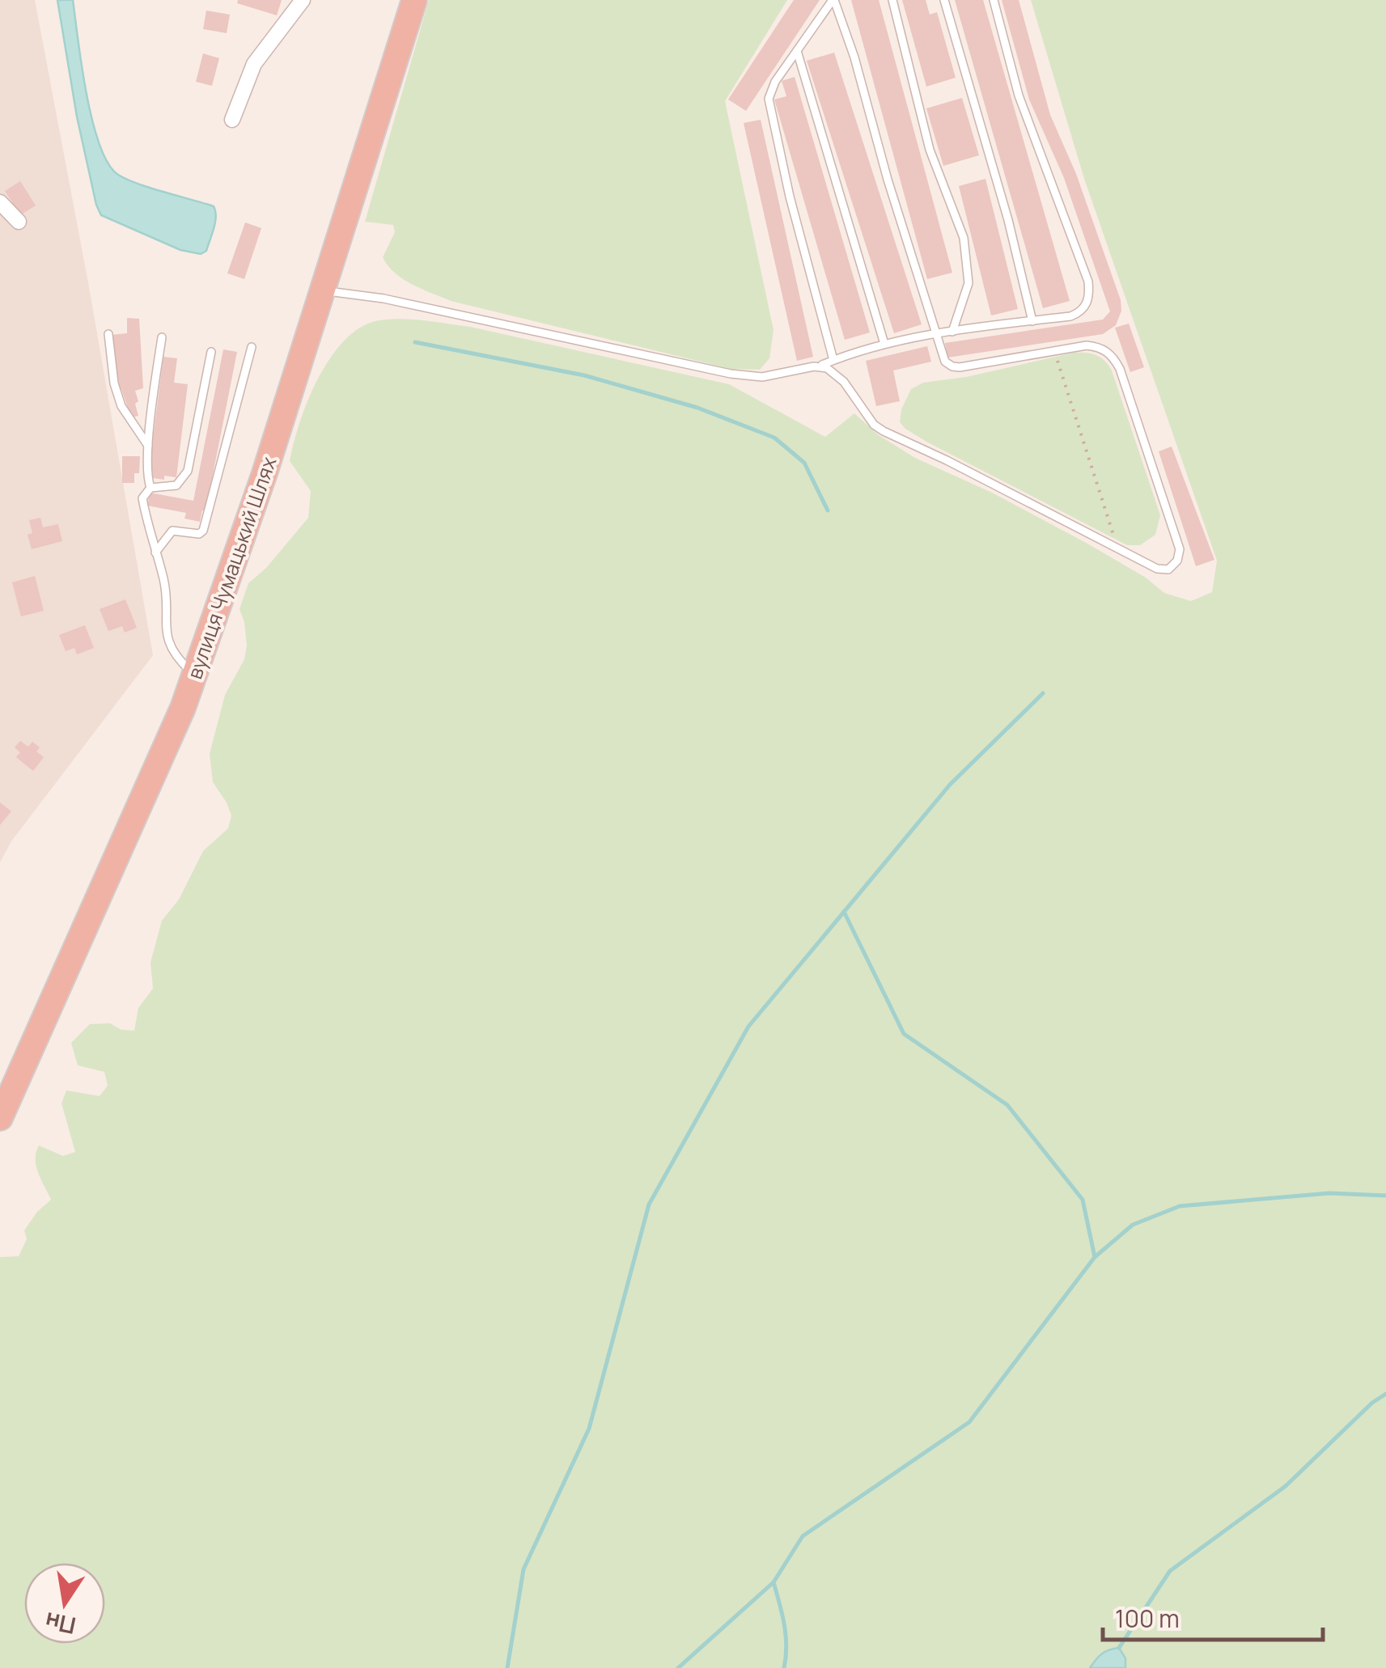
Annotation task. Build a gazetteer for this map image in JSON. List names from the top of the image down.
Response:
{
  "streets": {
    "highway": ["вулиця Чумацький Шлях"]
  },
  "scale_bar": "100 m",
  "north": "bottom"
}
